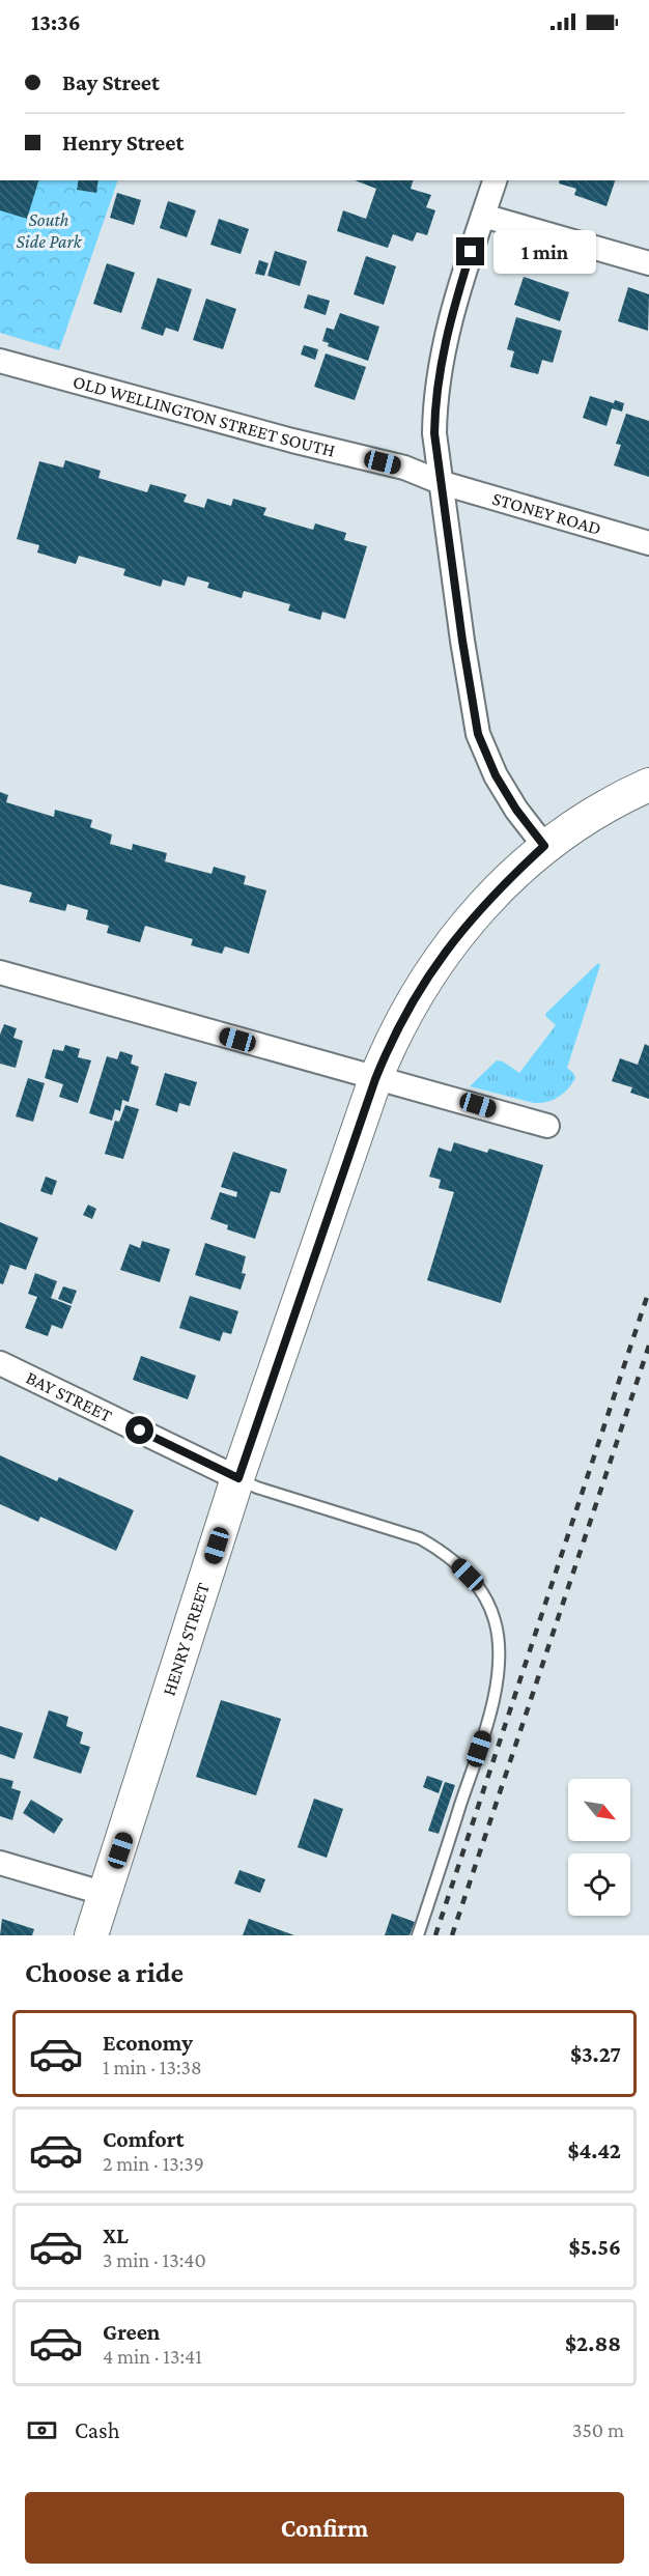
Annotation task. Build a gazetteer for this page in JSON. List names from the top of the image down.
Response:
{
  "streets": {
    "main road": ["HENRY STREET"],
    "street": ["OLD WELLINGTON STREET SOUTH", "STONEY ROAD", "BAY STREET"]
  },
  "crossings": [
    ["OLD WELLINGTON STREET SOUTH", "STONEY ROAD"],
    ["BAY STREET", "HENRY STREET"]
  ],
  "parks": ["South Side Park"],
  "north": "bottom right",
  "page": {
    "status": "13:36",
    "banner": ["Bay Street", "Henry Street"],
    "bubble": "1 min",
    "heading": "Choose a ride",
    "list": [
      {
        "name": "Economy",
        "note": "1 min · 13:38",
        "value": "$3.27"
      },
      {
        "name": "Comfort",
        "note": "2 min · 13:39",
        "value": "$4.42"
      },
      {
        "name": "XL",
        "note": "3 min · 13:40",
        "value": "$5.56"
      },
      {
        "name": "Green",
        "note": "4 min · 13:41",
        "value": "$2.88"
      }
    ],
    "pay": ["Cash", "350 m"],
    "buttons": "Confirm"
  }
}
